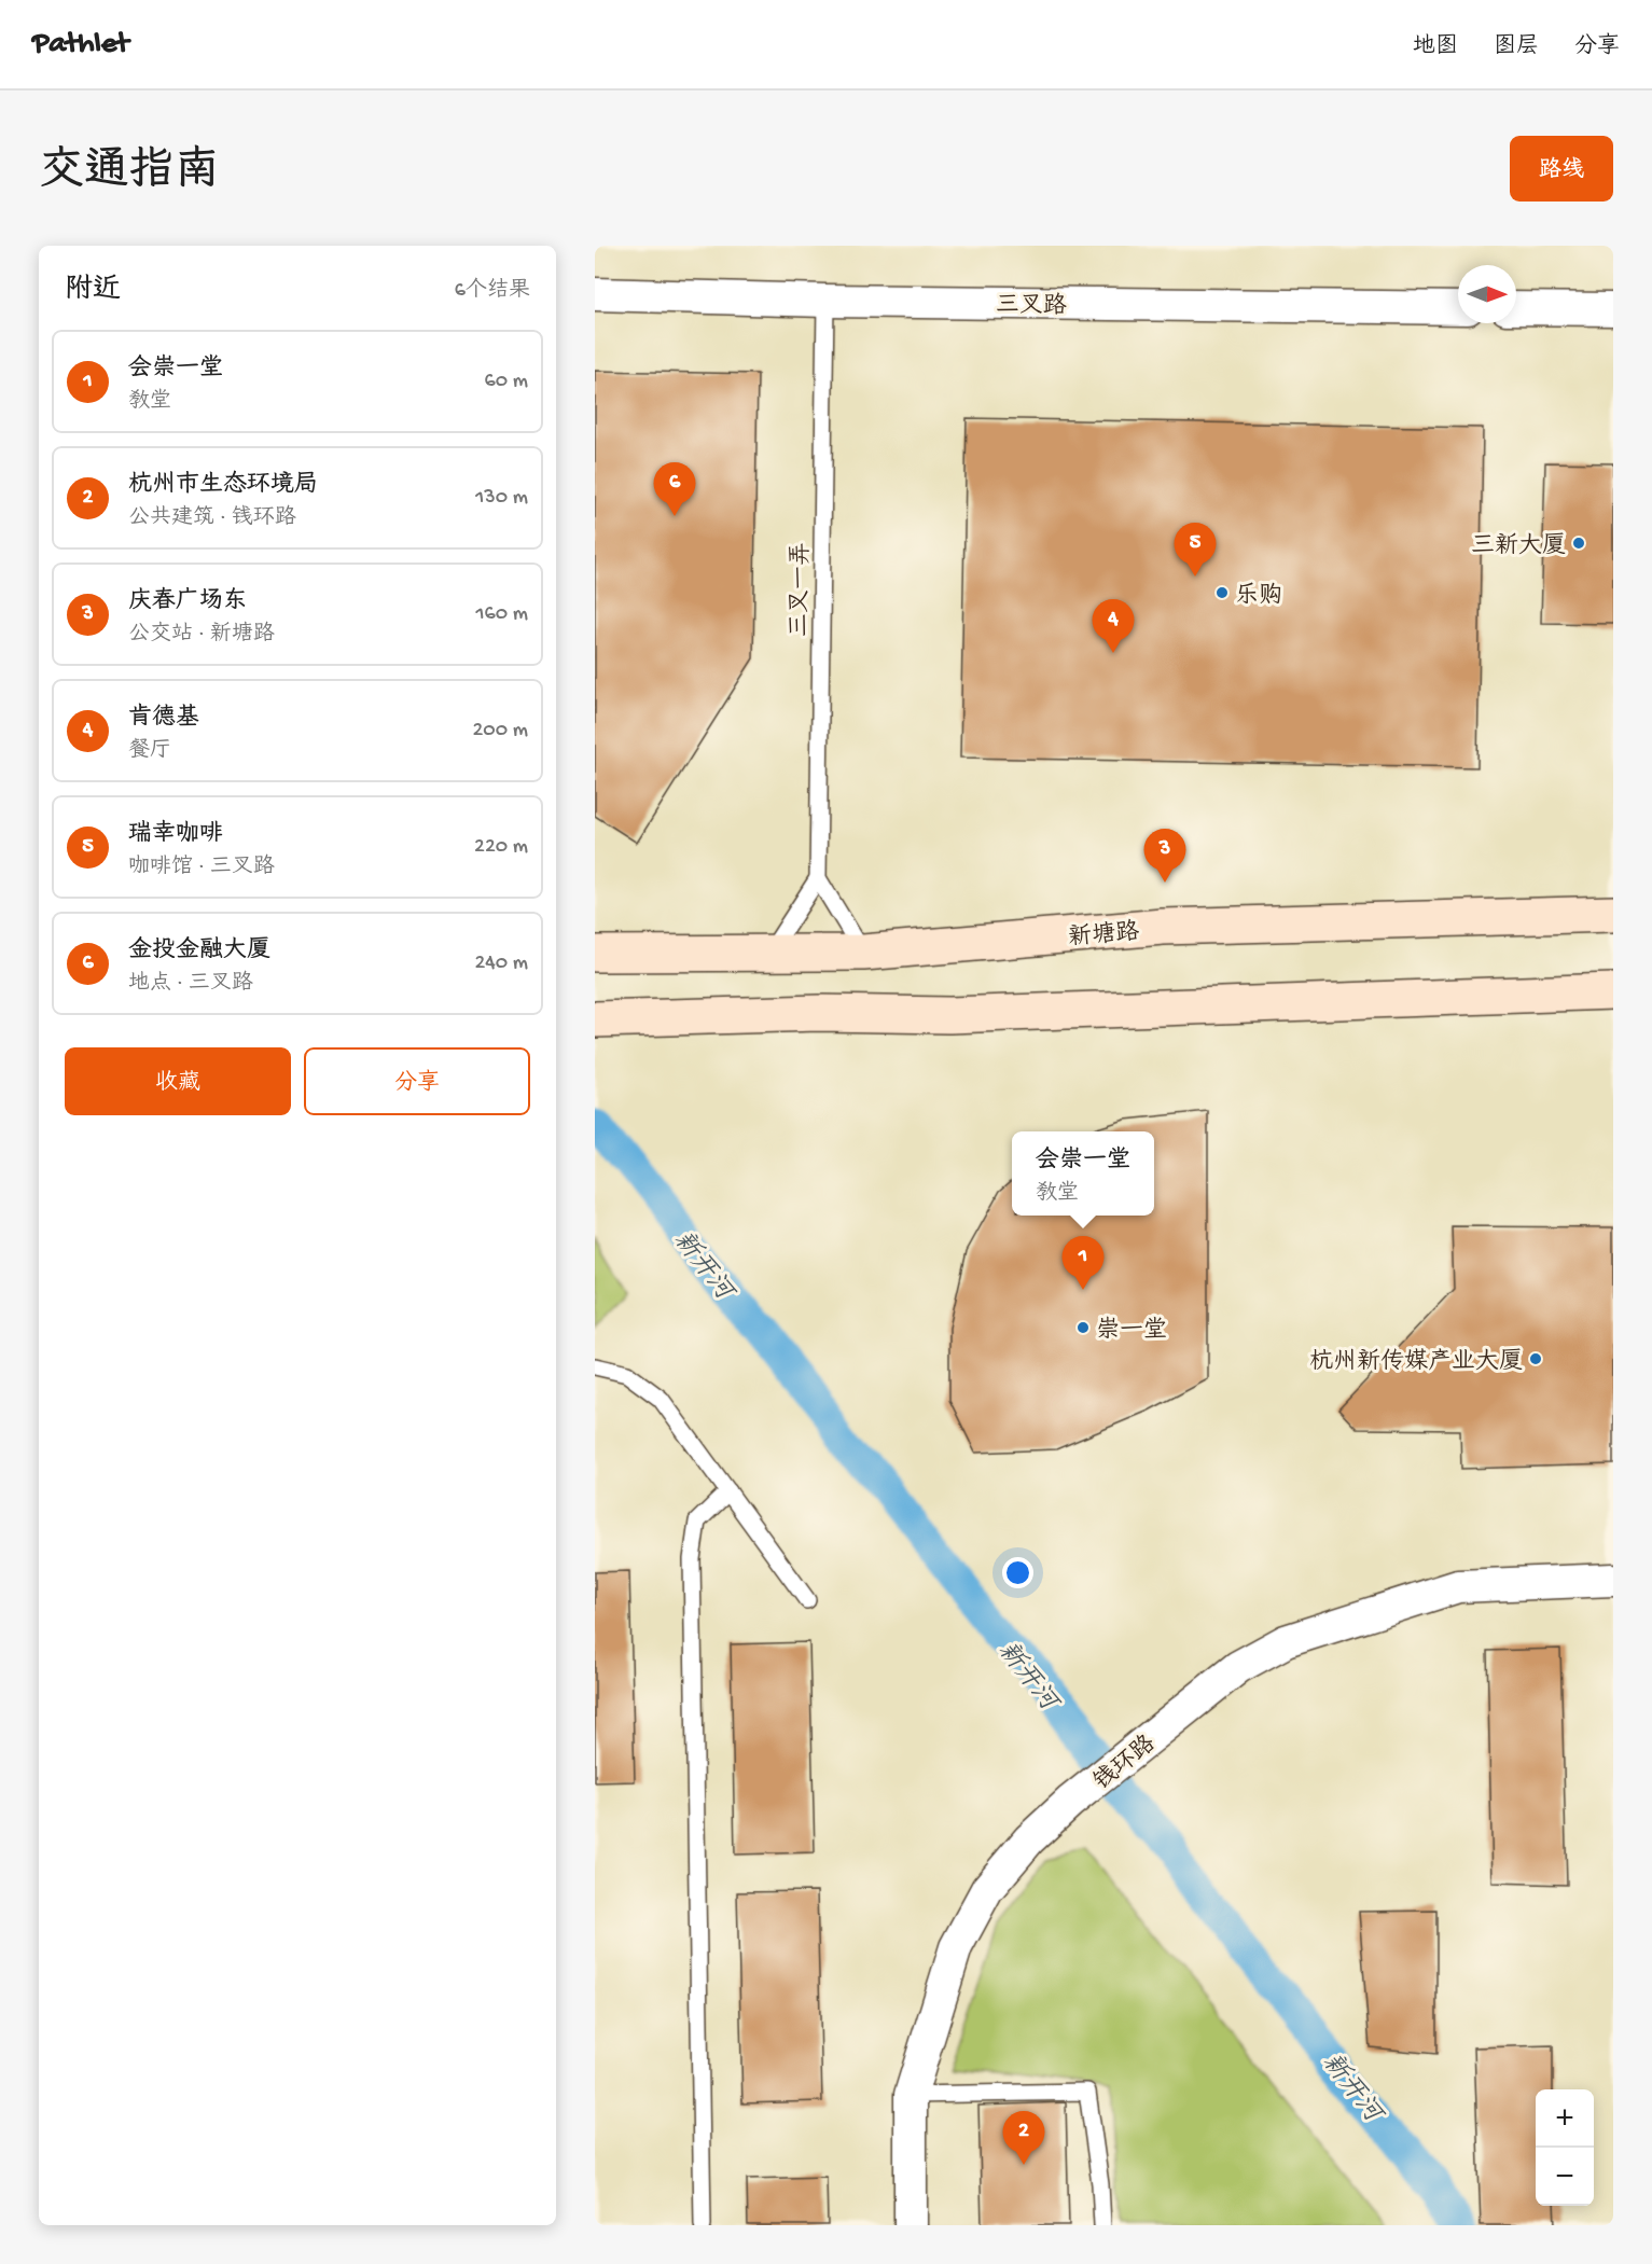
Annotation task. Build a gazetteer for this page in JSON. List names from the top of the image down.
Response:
{
  "streets": {
    "main road": ["新塘路"],
    "street": ["三叉路", "钱环路"],
    "lane": ["三叉一弄"]
  },
  "crossings": [
    ["三叉路", "三叉一弄"]
  ],
  "water": ["新开河"],
  "places": [
    "三新大厦",
    "乐购",
    "崇一堂",
    "杭州新传媒产业大厦"
  ],
  "north": "right",
  "page": {
    "header": "Pathlet",
    "nav": ["地图", "图层", "分享"],
    "title": "交通指南",
    "buttons": [
      "路线",
      ["收藏", "分享"]
    ],
    "heading": ["附近", "6个结果"],
    "list": [
      {
        "mark": "1",
        "name": "会崇一堂",
        "note": "教堂",
        "value": "60 m"
      },
      {
        "mark": "2",
        "name": "杭州市生态环境局",
        "note": "公共建筑 · 钱环路",
        "value": "130 m"
      },
      {
        "mark": "3",
        "name": "庆春广场东",
        "note": "公交站 · 新塘路",
        "value": "160 m"
      },
      {
        "mark": "4",
        "name": "肯德基",
        "note": "餐厅",
        "value": "200 m"
      },
      {
        "mark": "5",
        "name": "瑞幸咖啡",
        "note": "咖啡馆 · 三叉路",
        "value": "220 m"
      },
      {
        "mark": "6",
        "name": "金投金融大厦",
        "note": "地点 · 三叉路",
        "value": "240 m"
      }
    ],
    "pins": [
      "6",
      "5",
      "4",
      "3",
      "1",
      "2"
    ],
    "popup": ["会崇一堂", "教堂"],
    "map_buttons": ["+", "−"]
  }
}
